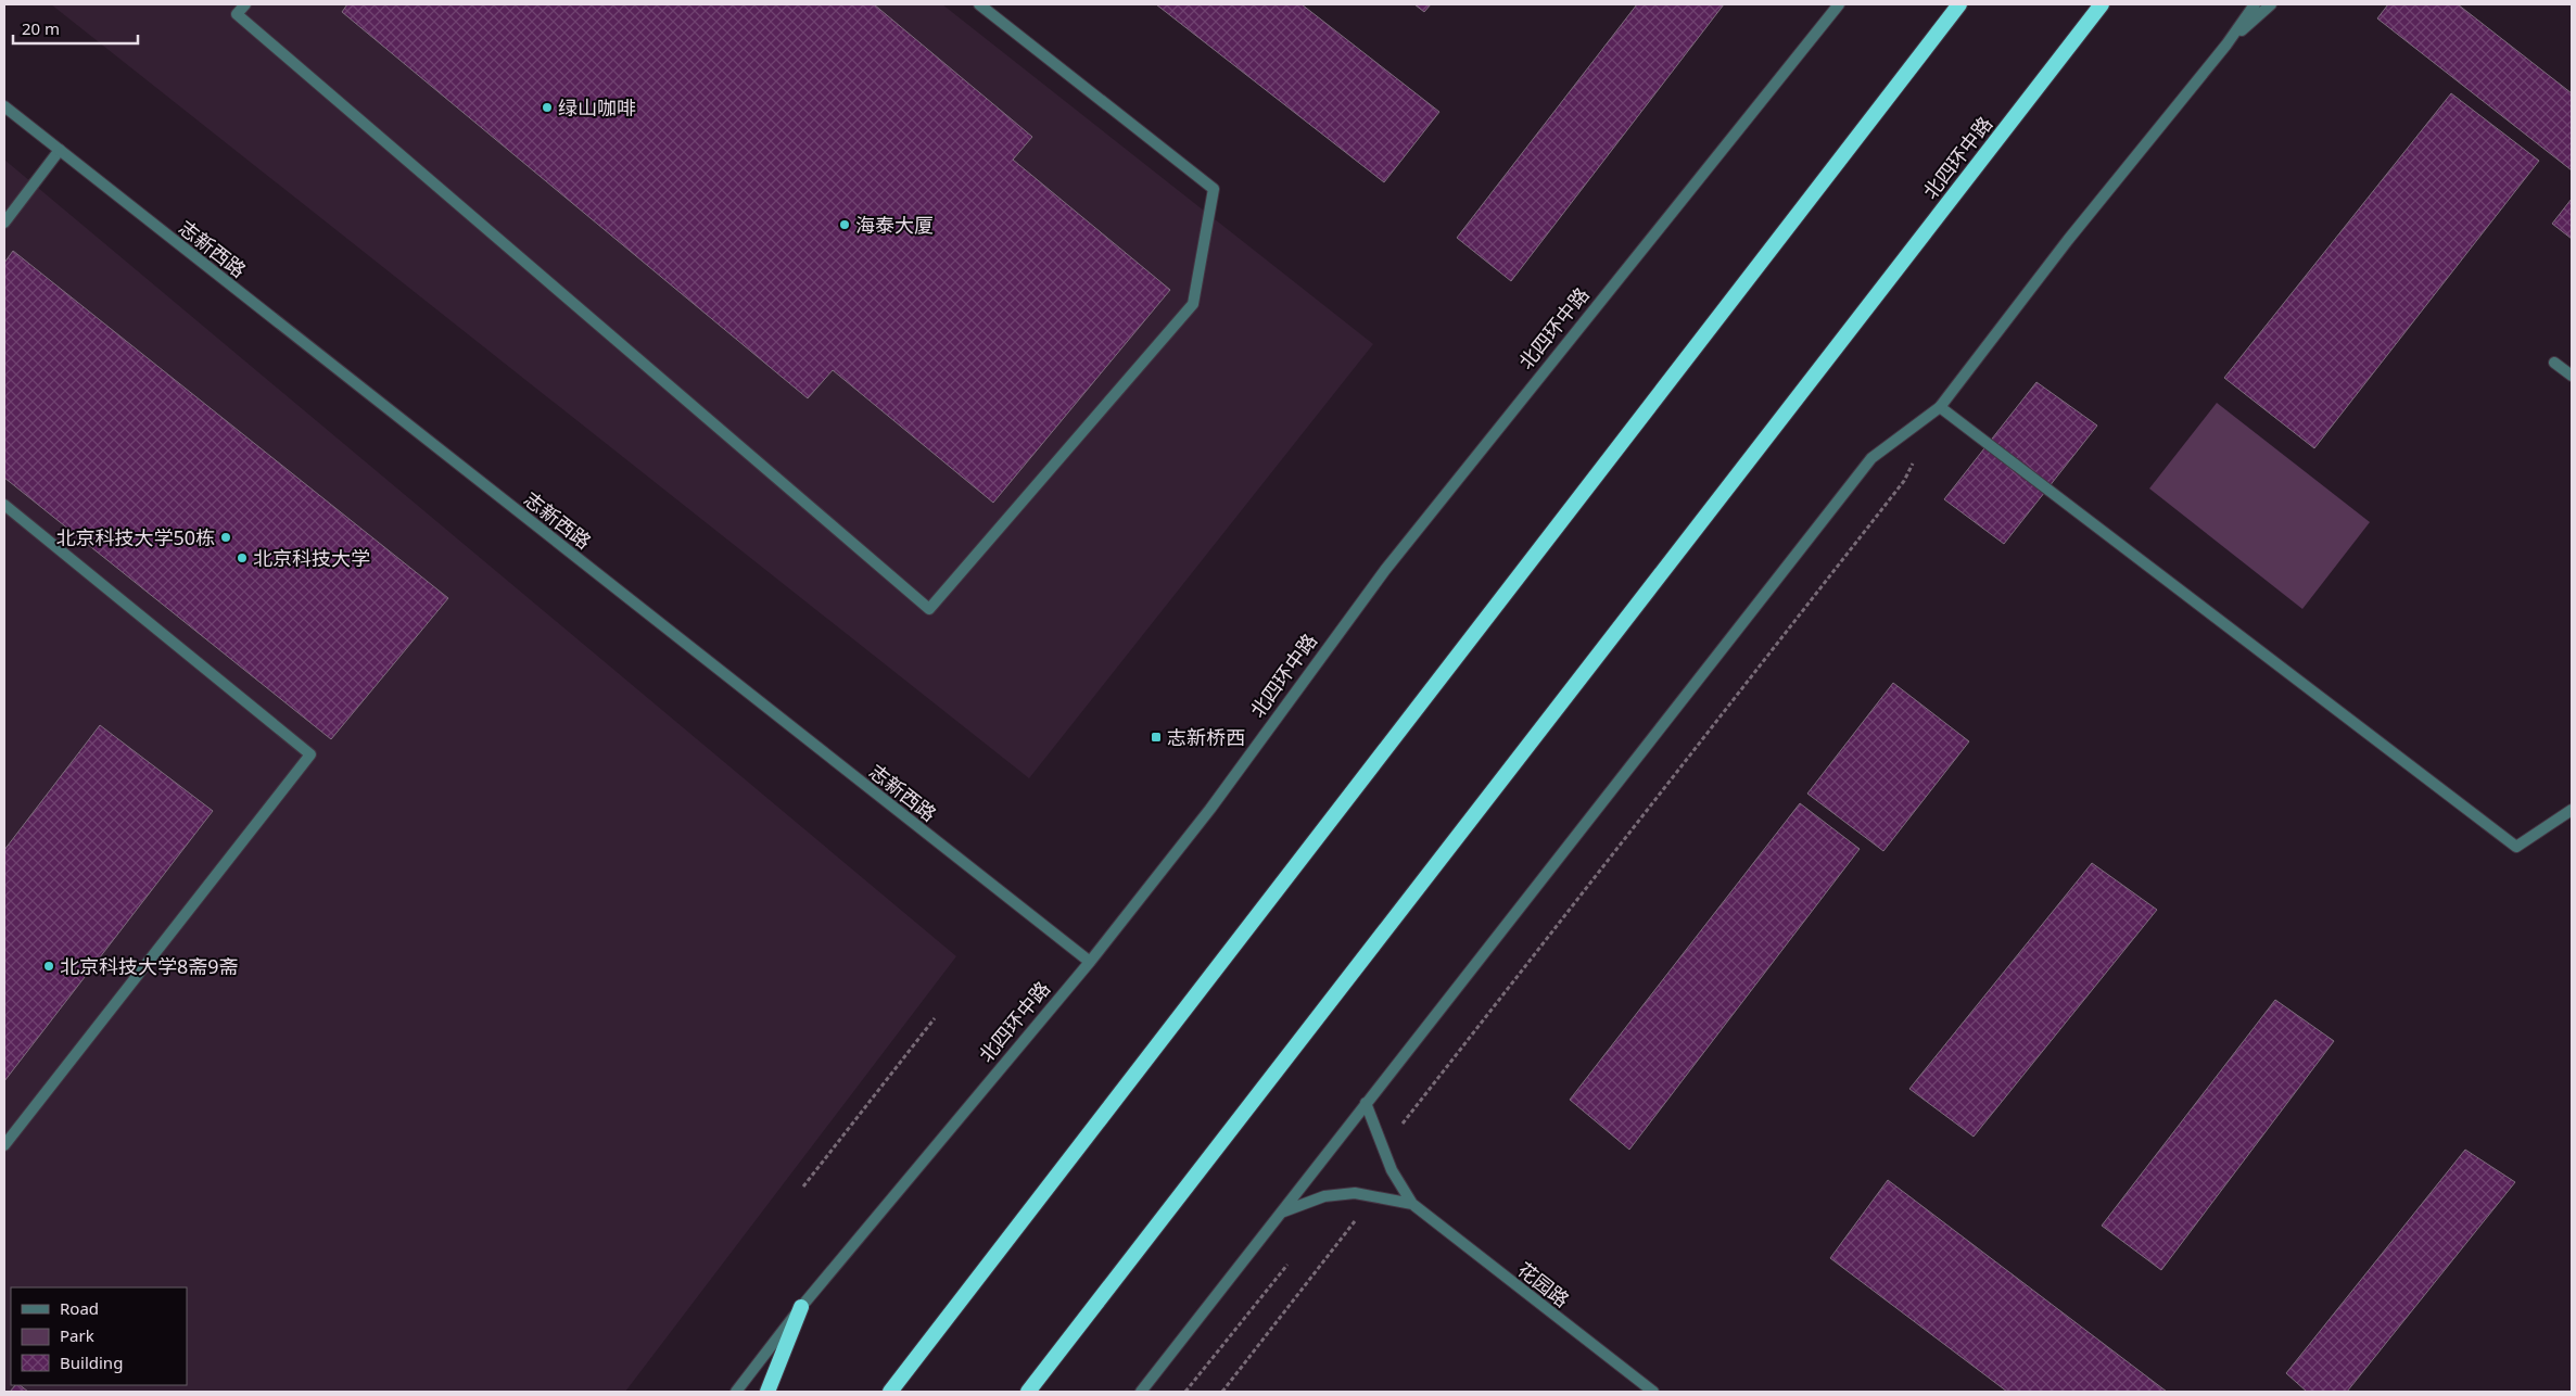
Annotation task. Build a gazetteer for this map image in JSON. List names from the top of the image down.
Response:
{
  "streets": {
    "highway": ["北四环中路"],
    "street": ["志新西路", "花园路"]
  },
  "crossings": [
    ["北四环中路", "志新西路"]
  ],
  "places": {
    "other": [
      "绿山咖啡",
      "海泰大厦",
      "北京科技大学50栋",
      "北京科技大学",
      "北京科技大学8斋9斋"
    ],
    "transit": ["志新桥西"]
  },
  "legend": ["Road", "Park", "Building"],
  "scale_bar": "20 m"
}
